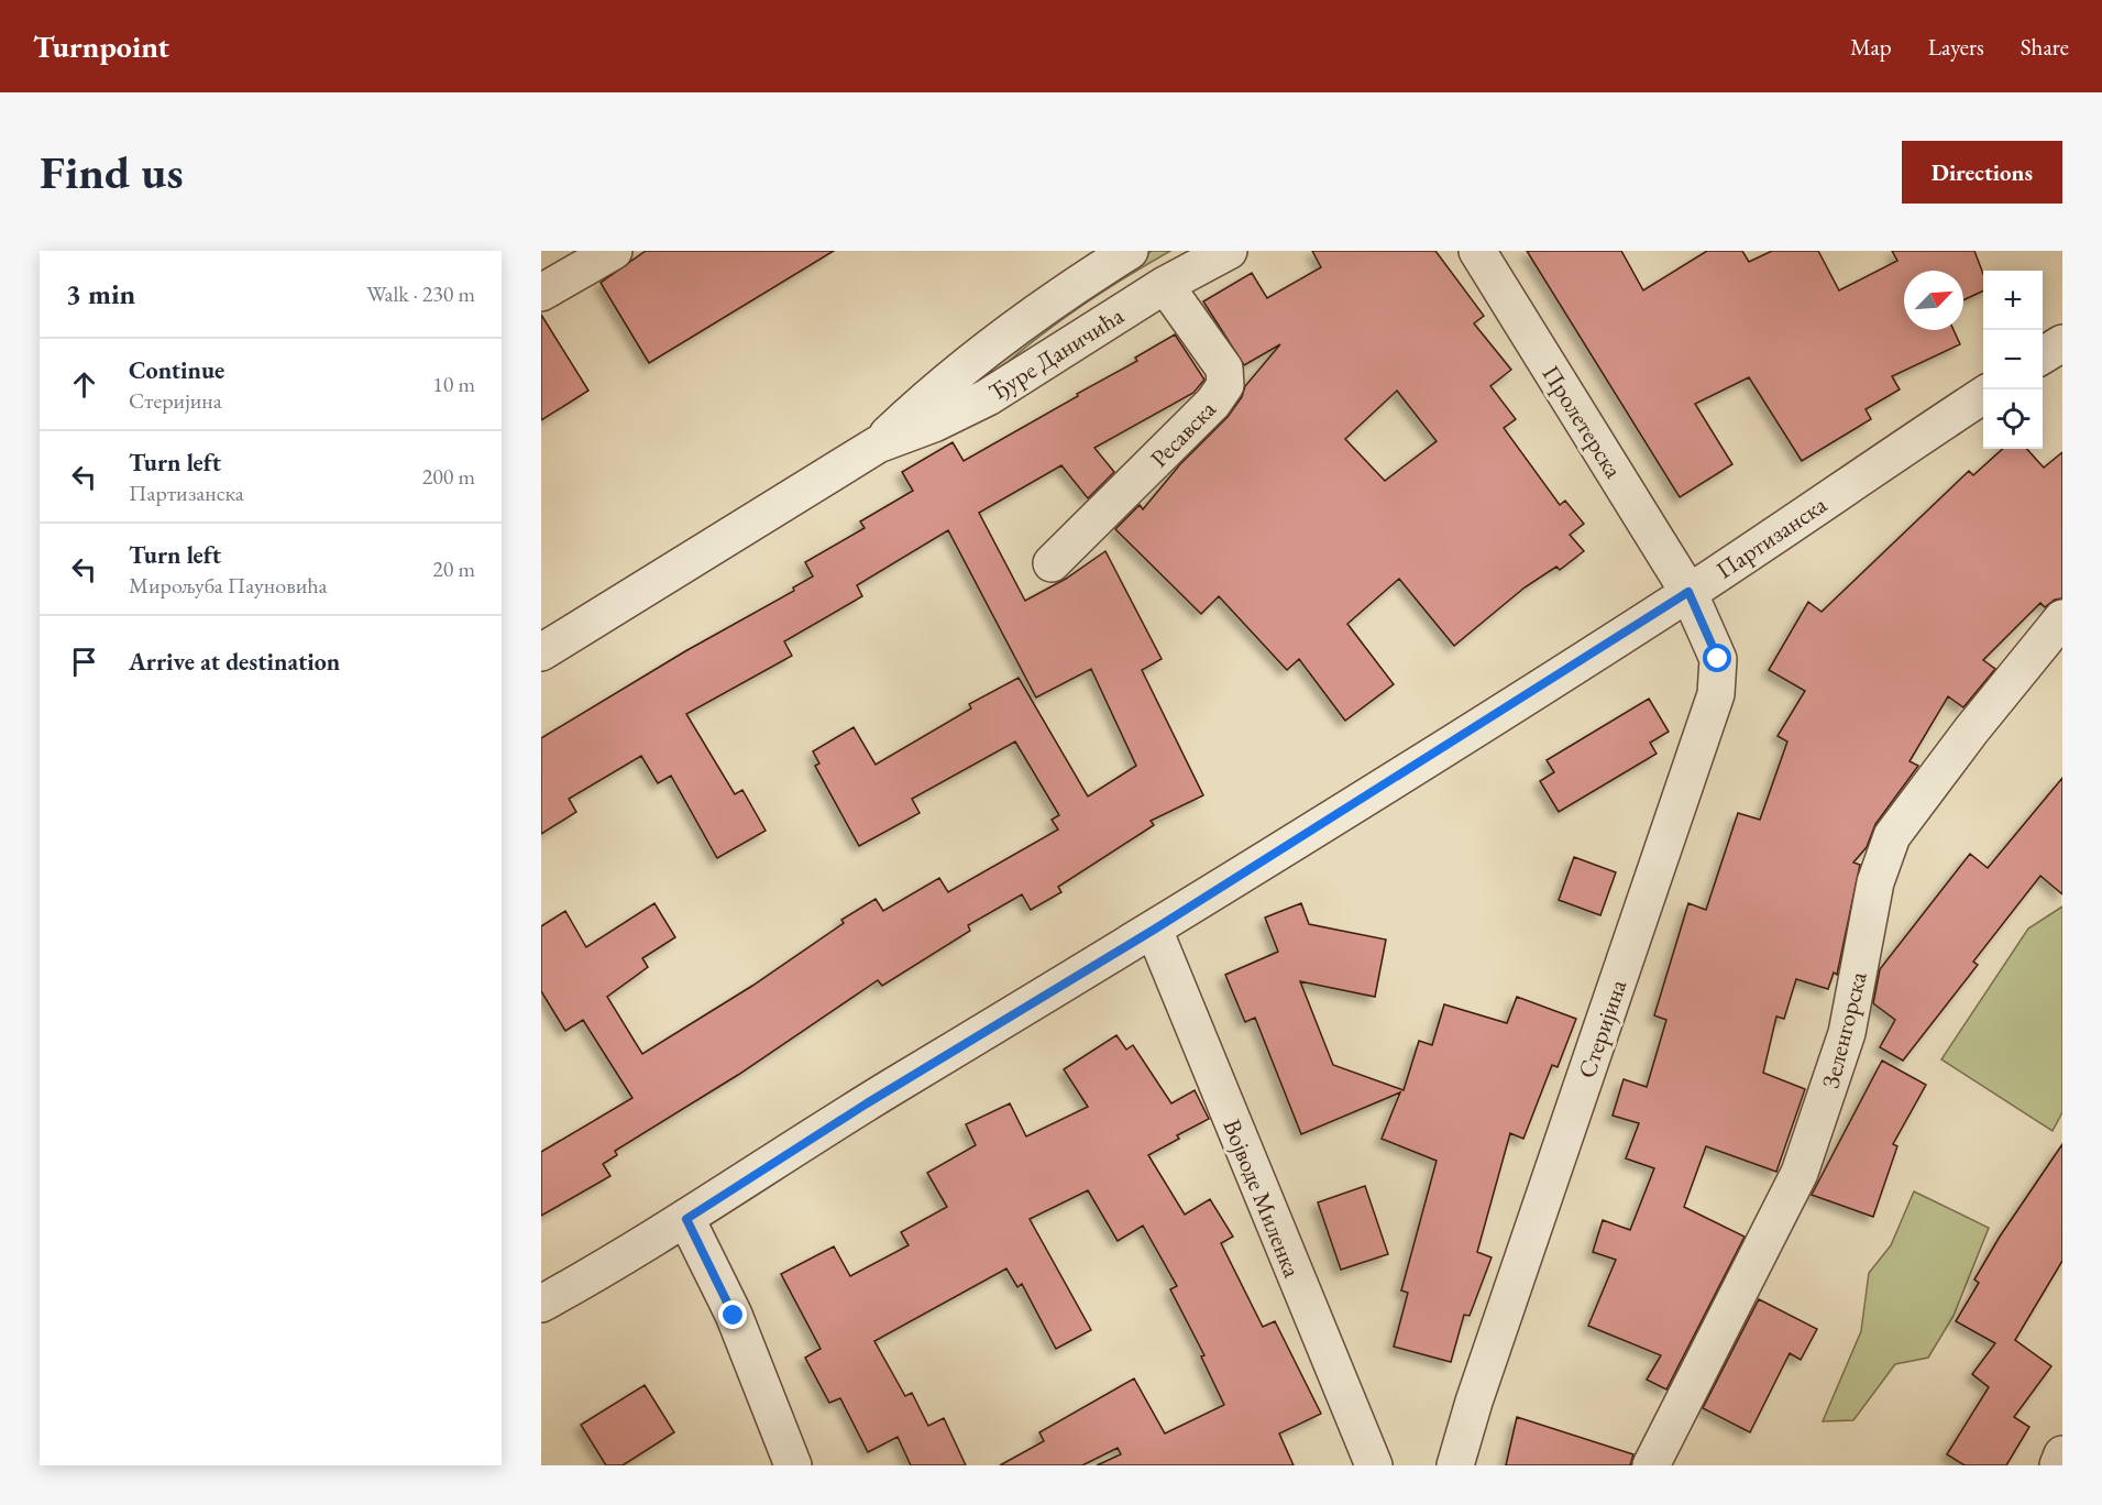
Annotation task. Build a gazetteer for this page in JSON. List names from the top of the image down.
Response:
{
  "streets": {
    "street": [
      "Ђуре Даничића",
      "Пролетерска",
      "Ресавска",
      "Партизанска",
      "Стеријина",
      "Зеленгорска",
      "Војводе Миленка"
    ]
  },
  "crossings": [
    ["Ђуре Даничића", "Ресавска"],
    ["Пролетерска", "Партизанска"],
    ["Пролетерска", "Стеријина"],
    ["Партизанска", "Стеријина"],
    ["Партизанска", "Војводе Миленка"]
  ],
  "north": "top right",
  "page": {
    "header": "Turnpoint",
    "nav": ["Map", "Layers", "Share"],
    "buttons": "Directions",
    "title": "Find us",
    "heading": ["3 min", "Walk · 230 m"],
    "map_buttons": ["+", "−"],
    "list": [
      ["Continue", "Стеријина", "10 m"],
      ["Turn left", "Партизанска", "200 m"],
      ["Turn left", "Мирољуба Пауновића", "20 m"],
      "Arrive at destination"
    ]
  }
}
